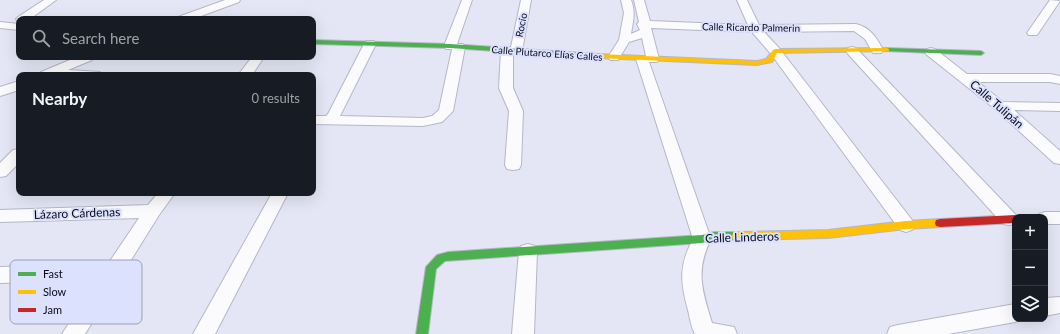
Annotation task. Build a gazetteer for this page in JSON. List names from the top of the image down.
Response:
{
  "streets": {
    "street": [
      "Rocío",
      "Calle Ricardo Palmerin",
      "Calle Plutarco Elías Calles",
      "Calle Tulipán",
      "Lázaro Cárdenas",
      "Calle Linderos"
    ]
  },
  "crossings": [
    ["Rocío", "Calle Plutarco Elías Calles"]
  ],
  "legend": ["Fast", "Slow", "Jam"],
  "page": {
    "search": "Search here",
    "heading": ["Nearby", "0 results"],
    "map_buttons": ["+", "−"]
  }
}
